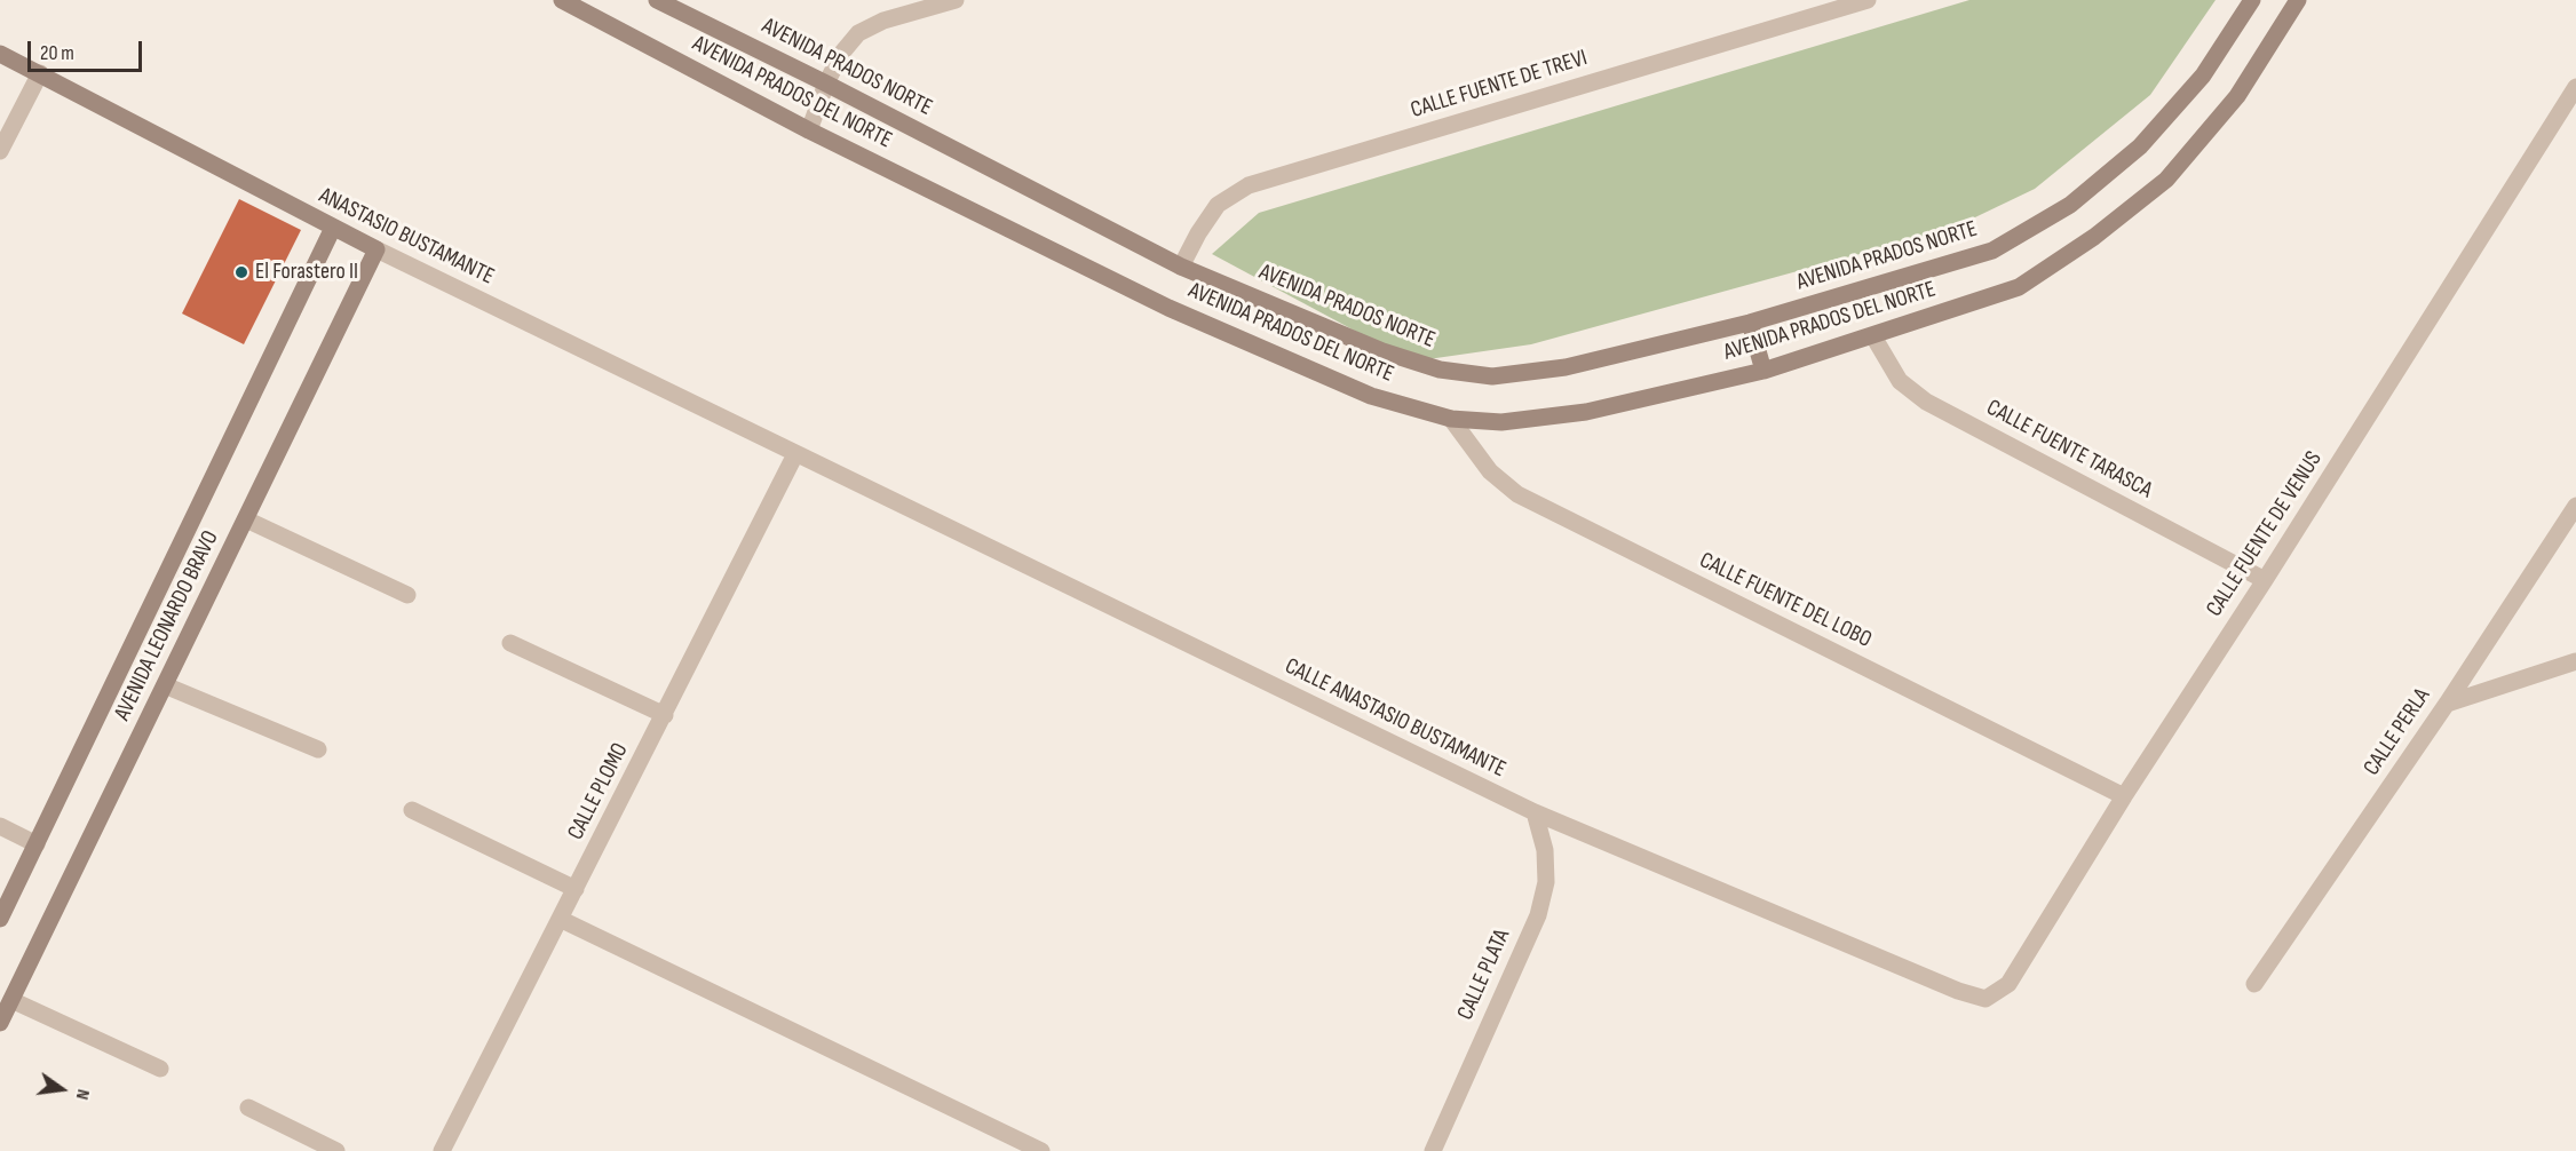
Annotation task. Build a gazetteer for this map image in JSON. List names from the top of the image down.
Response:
{
  "streets": {
    "street": [
      "AVENIDA PRADOS NORTE",
      "CALLE FUENTE DE TREVI",
      "AVENIDA PRADOS DEL NORTE",
      "ANASTASIO BUSTAMANTE",
      "CALLE FUENTE TARASCA",
      "CALLE FUENTE DE VENUS",
      "CALLE FUENTE DEL LOBO",
      "AVENIDA LEONARDO BRAVO",
      "CALLE ANASTASIO BUSTAMANTE",
      "CALLE PERLA",
      "CALLE PLOMO",
      "CALLE PLATA"
    ]
  },
  "crossings": [
    ["AVENIDA PRADOS NORTE", "CALLE FUENTE DE TREVI"],
    ["AVENIDA PRADOS DEL NORTE", "CALLE FUENTE TARASCA"],
    ["AVENIDA PRADOS DEL NORTE", "CALLE FUENTE DEL LOBO"],
    ["ANASTASIO BUSTAMANTE", "AVENIDA LEONARDO BRAVO"],
    ["ANASTASIO BUSTAMANTE", "CALLE ANASTASIO BUSTAMANTE"],
    ["ANASTASIO BUSTAMANTE", "CALLE PLOMO"],
    ["CALLE FUENTE TARASCA", "CALLE FUENTE DE VENUS"],
    ["CALLE FUENTE DE VENUS", "CALLE FUENTE DEL LOBO"],
    ["CALLE FUENTE DE VENUS", "CALLE ANASTASIO BUSTAMANTE"],
    ["CALLE ANASTASIO BUSTAMANTE", "CALLE PLOMO"],
    ["CALLE ANASTASIO BUSTAMANTE", "CALLE PLATA"]
  ],
  "places": ["El Forastero II"],
  "scale_bar": "20 m",
  "north": "right"
}
